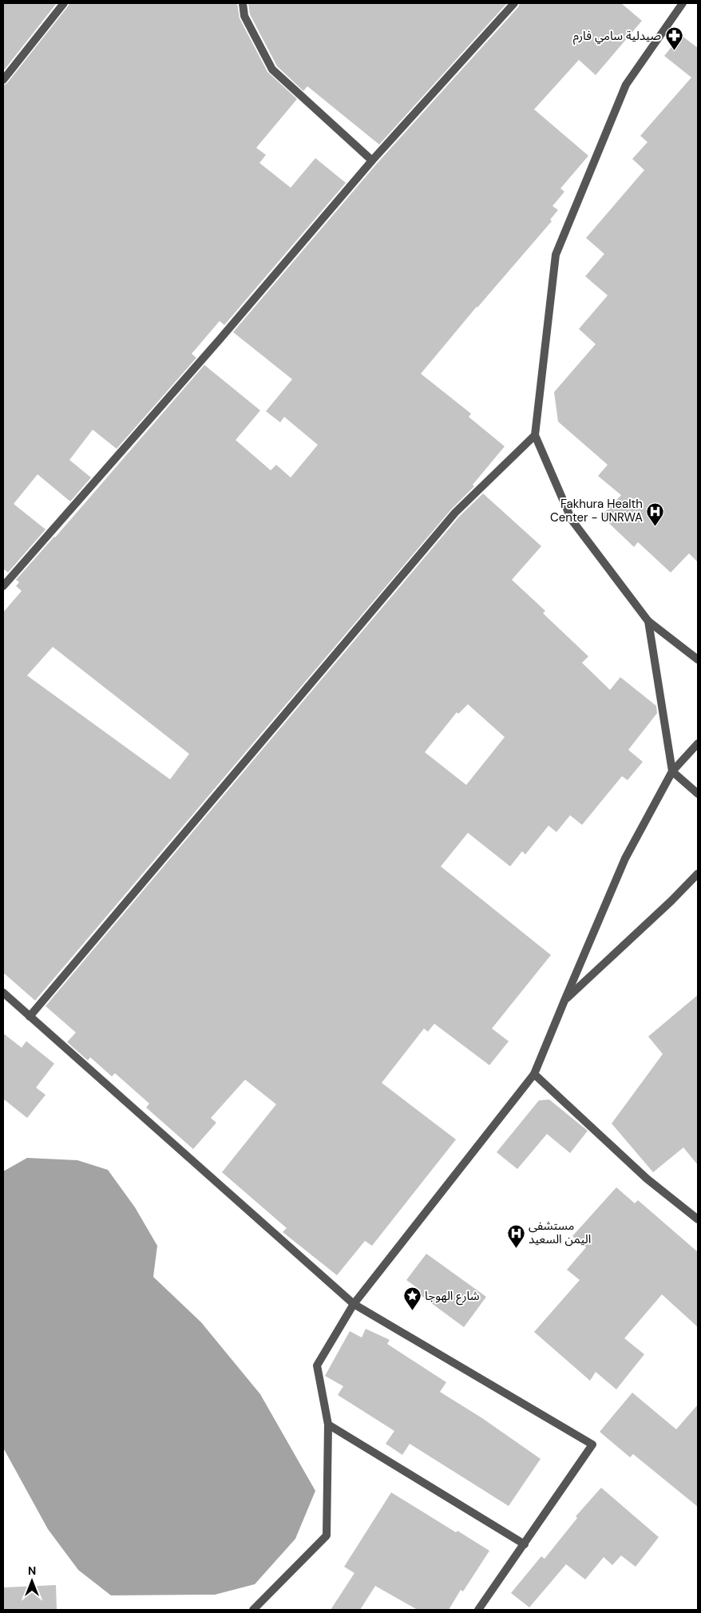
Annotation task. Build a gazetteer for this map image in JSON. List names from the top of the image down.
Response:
{
  "places": {
    "pharmacy": ["صيدلية سامي فارم"],
    "hospital": ["Fakhura Health Center - UNRWA", "مستشفى اليمن السعيد"],
    "place": ["شارع الهوجا"]
  },
  "north": "top"
}
